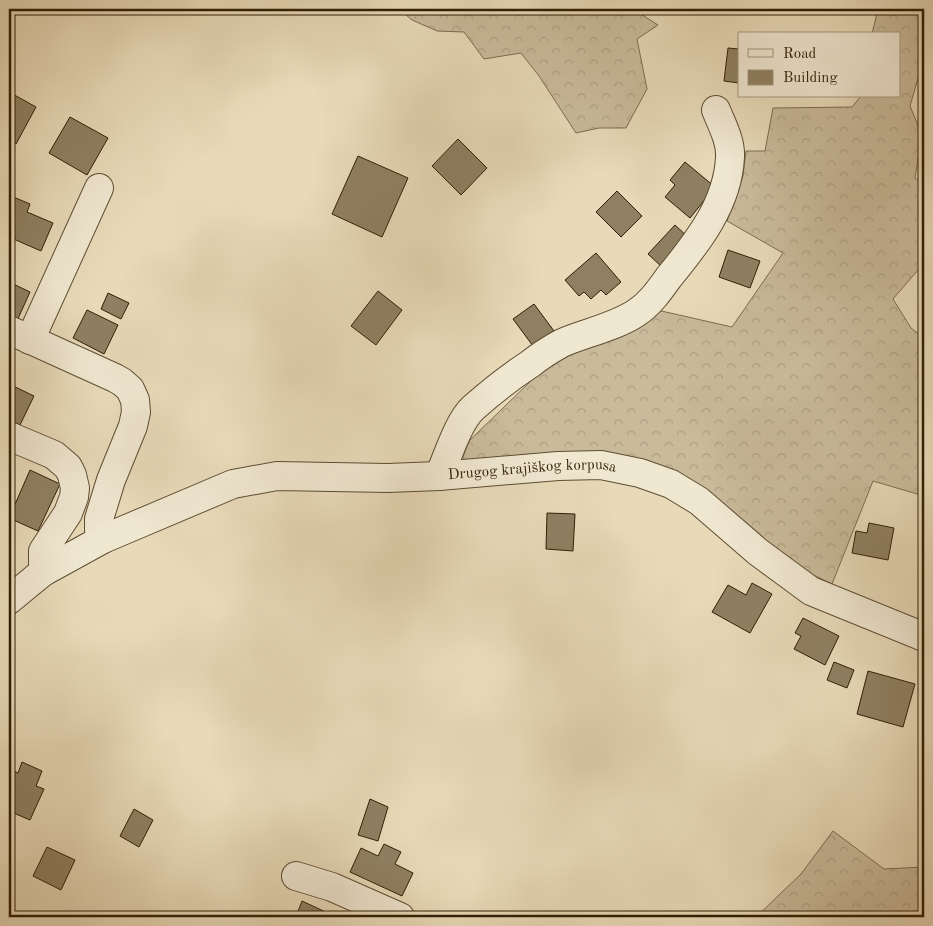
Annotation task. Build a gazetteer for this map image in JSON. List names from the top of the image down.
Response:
{
  "streets": {
    "street": ["Drugog krajiškog korpusa"]
  },
  "legend": ["Road", "Building"]
}
